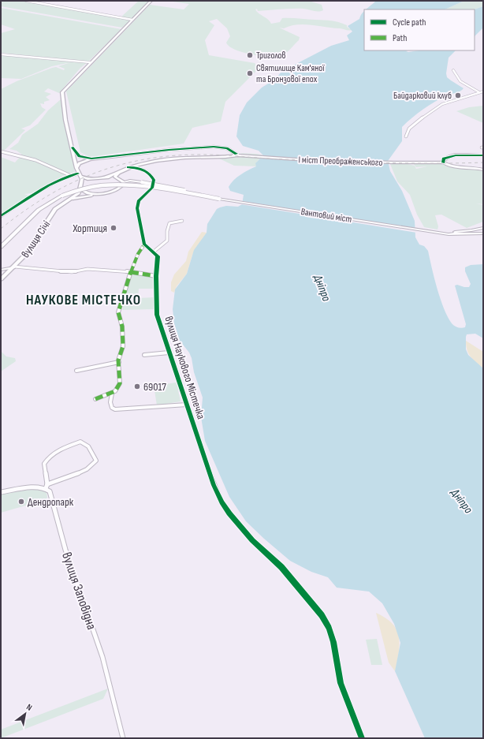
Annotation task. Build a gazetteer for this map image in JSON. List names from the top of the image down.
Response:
{
  "streets": {
    "main road": ["I міст Преображенського", "Вантовий міст", "вулиця Січі"],
    "street": ["вулиця Наукового Містечка", "вулиця Заповідна"]
  },
  "districts": ["НАУКОВЕ МІСТЕЧКО"],
  "water": ["Дніпро"],
  "places": [
    "Триголов",
    "Святилище Кам'яної та Бронзової епох",
    "Байдарковий клуб",
    "Хортиця",
    "69017",
    "Дендропарк"
  ],
  "legend": ["Cycle path", "Path"],
  "north": "top right"
}
